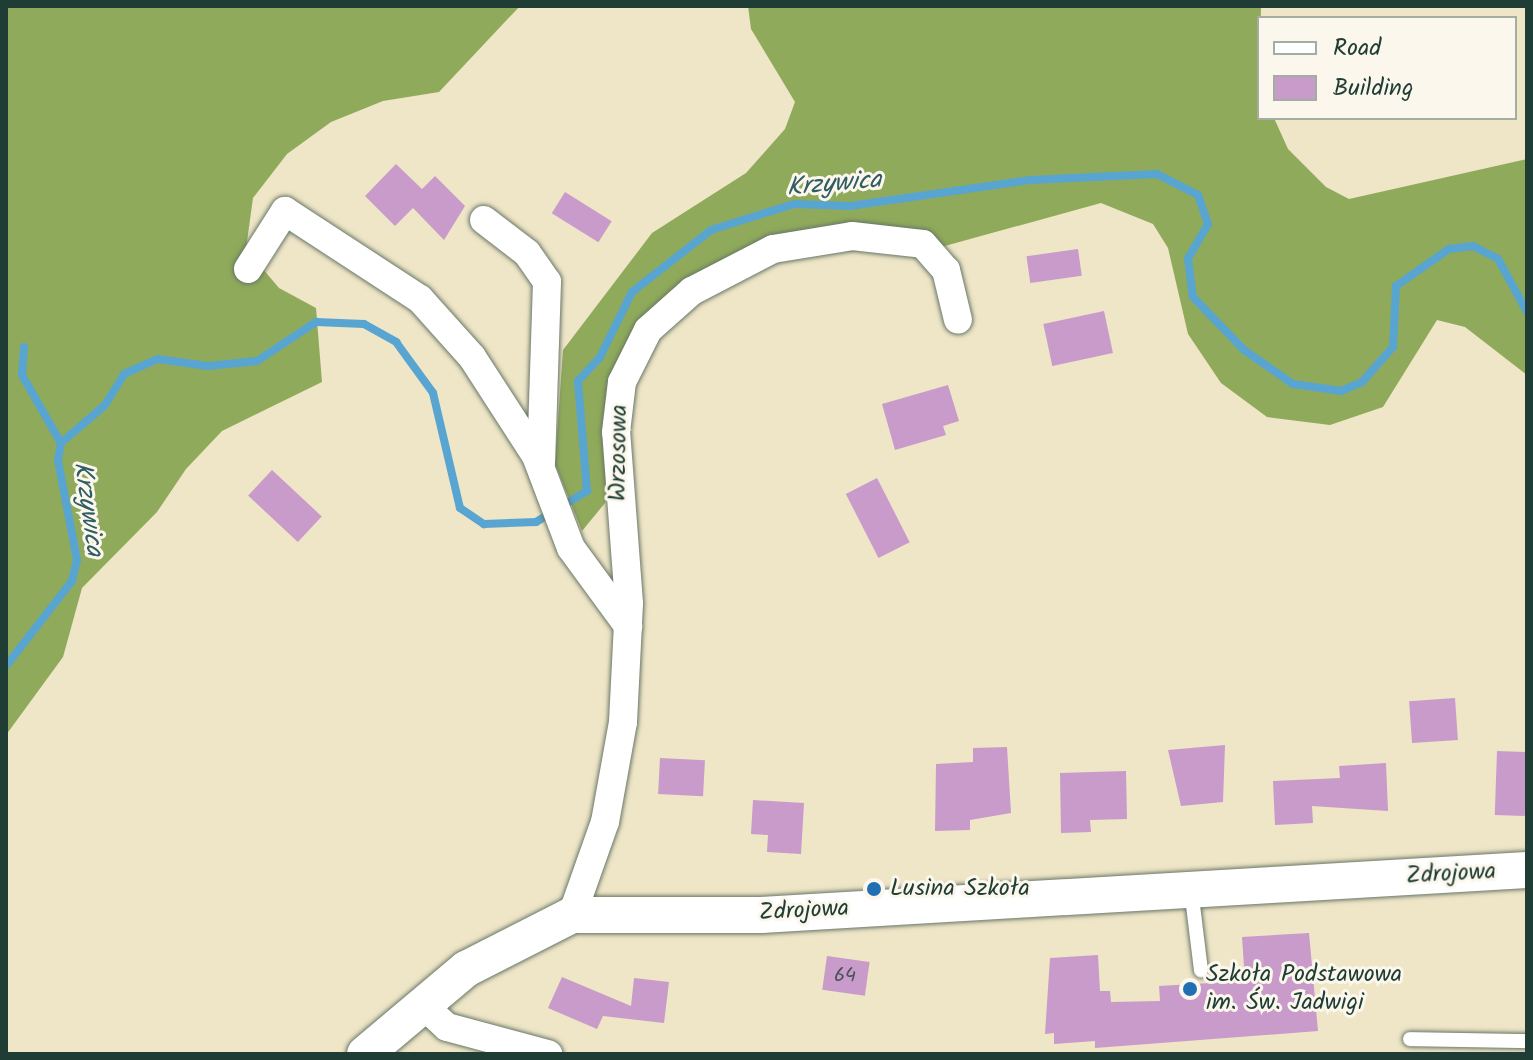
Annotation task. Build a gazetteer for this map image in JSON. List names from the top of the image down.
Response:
{
  "streets": {
    "street": ["Wrzosowa", "Zdrojowa"]
  },
  "crossings": [
    ["Wrzosowa", "Zdrojowa"]
  ],
  "water": ["Krzywica"],
  "places": ["Lusina Szkoła", "Szkoła Podstawowa im. Św. Jadwigi"],
  "house_numbers": ["64"],
  "legend": ["Road", "Building"]
}
